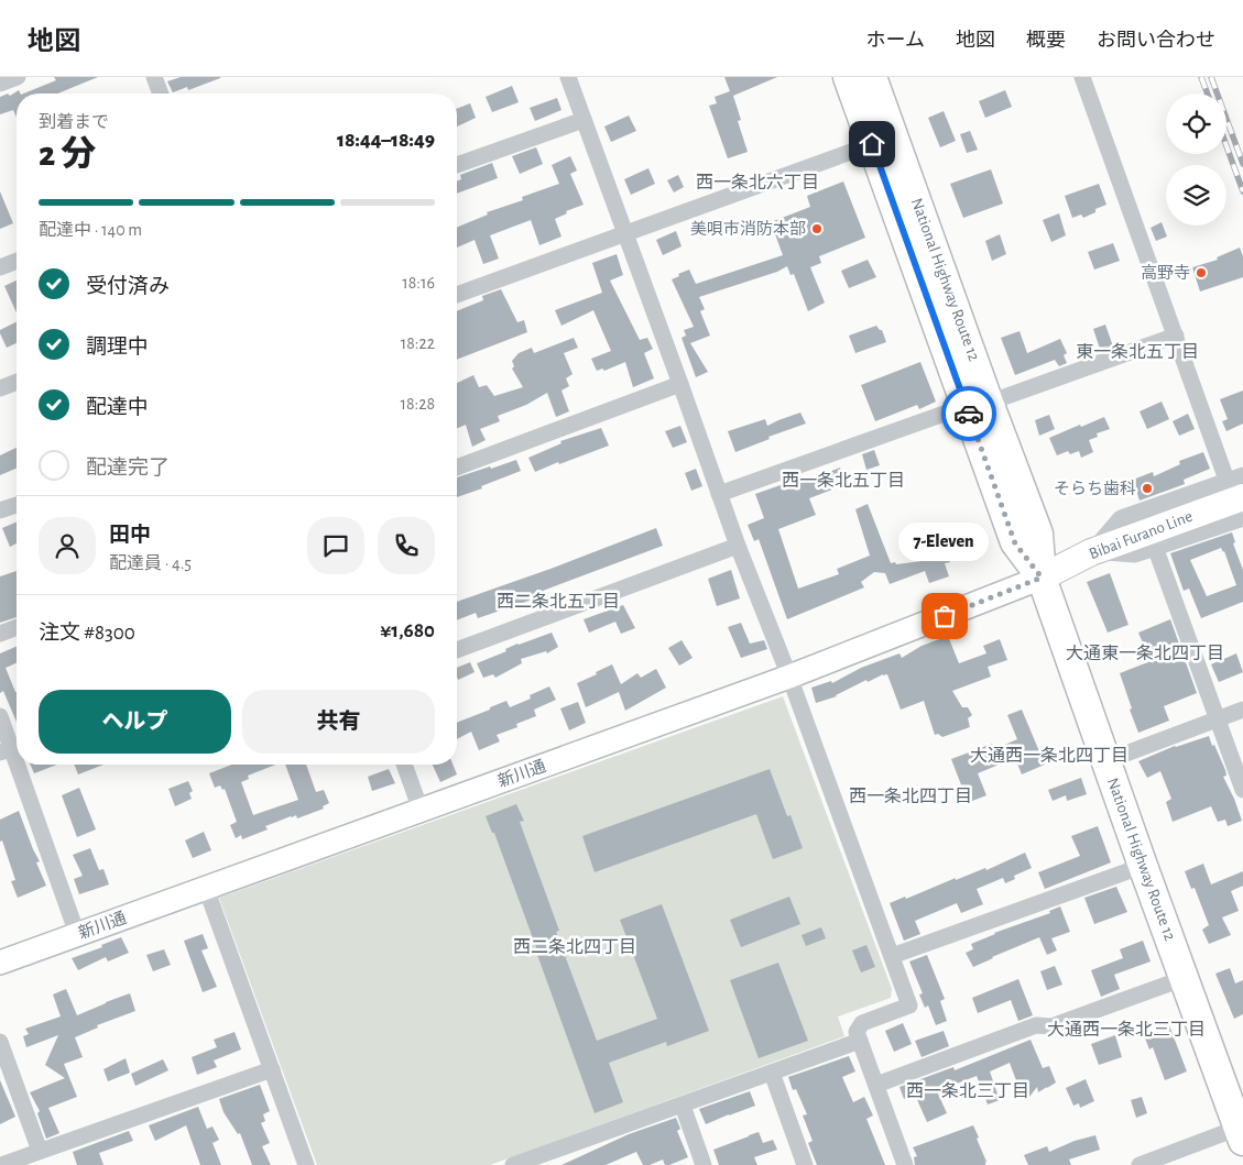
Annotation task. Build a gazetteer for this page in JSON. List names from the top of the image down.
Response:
{
  "streets": {
    "highway": ["National Highway Route 12"],
    "main road": ["Bibai Furano Line"],
    "street": ["新川通"]
  },
  "crossings": [
    ["National Highway Route 12", "Bibai Furano Line"],
    ["National Highway Route 12", "新川通"],
    ["Bibai Furano Line", "新川通"]
  ],
  "districts": [
    "西一条北六丁目",
    "東一条北五丁目",
    "西一条北五丁目",
    "西二条北五丁目",
    "大通東一条北四丁目",
    "大通西一条北四丁目",
    "西一条北四丁目",
    "西二条北四丁目",
    "大通西一条北三丁目",
    "西一条北三丁目"
  ],
  "places": [
    "美唄市消防本部",
    "高野寺",
    "そらち歯科",
    "7-Eleven"
  ],
  "page": {
    "header": "地図",
    "nav": [
      "ホーム",
      "地図",
      "概要",
      "お問い合わせ"
    ],
    "heading": ["2 分", "到着まで", "18:44–18:49"],
    "panel": [
      "田中",
      "配達員 · 4.5",
      "注文 #8300",
      "¥1,680"
    ],
    "bar": "配達中 · 140 m",
    "list": [
      ["受付済み", "18:16"],
      ["調理中", "18:22"],
      ["配達中", "18:28"],
      "配達完了"
    ],
    "bubble": "7-Eleven",
    "buttons": ["ヘルプ", "共有"]
  }
}
